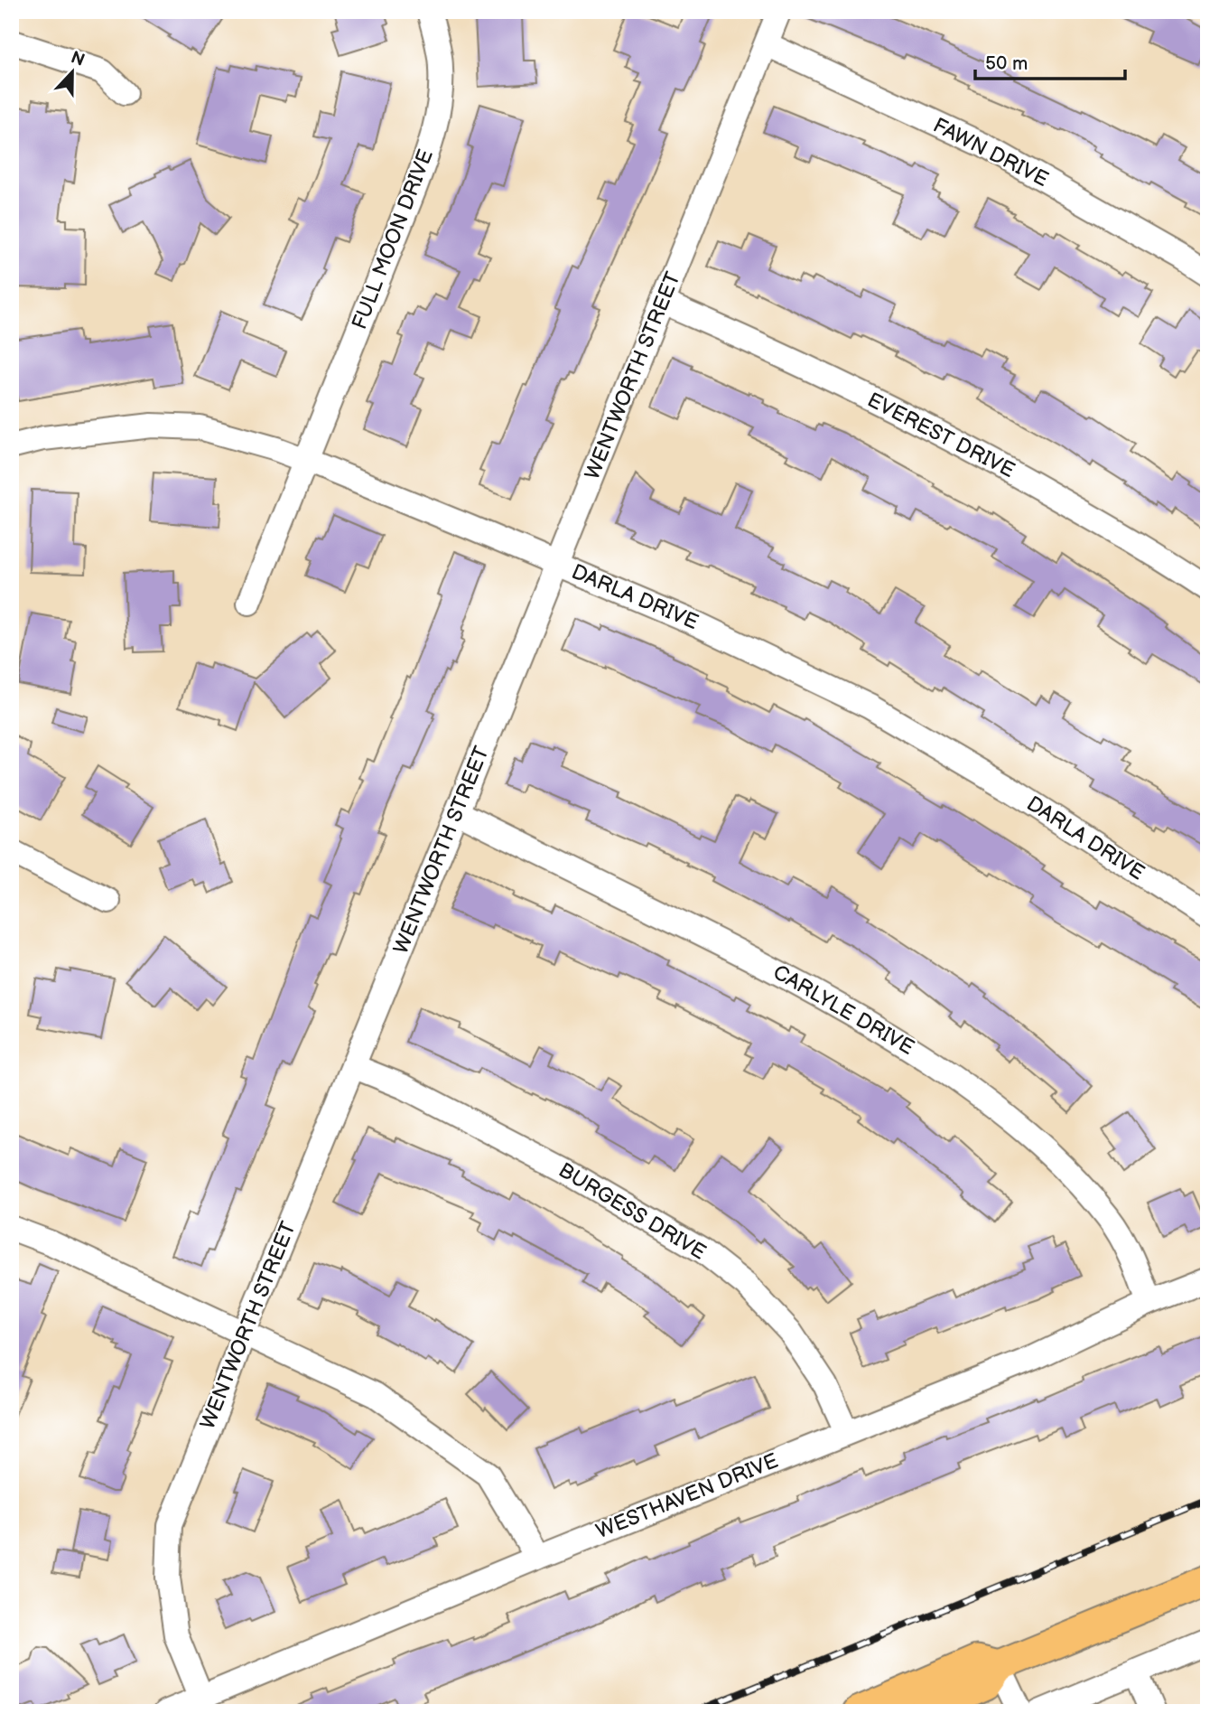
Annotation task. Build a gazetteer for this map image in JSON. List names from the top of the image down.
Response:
{
  "streets": {
    "street": [
      "FAWN DRIVE",
      "FULL MOON DRIVE",
      "WENTWORTH STREET",
      "EVEREST DRIVE",
      "DARLA DRIVE",
      "CARLYLE DRIVE",
      "BURGESS DRIVE",
      "WESTHAVEN DRIVE"
    ]
  },
  "crossings": [
    ["FAWN DRIVE", "WENTWORTH STREET"],
    ["FULL MOON DRIVE", "DARLA DRIVE"],
    ["WENTWORTH STREET", "EVEREST DRIVE"],
    ["WENTWORTH STREET", "DARLA DRIVE"],
    ["WENTWORTH STREET", "CARLYLE DRIVE"],
    ["WENTWORTH STREET", "BURGESS DRIVE"],
    ["WENTWORTH STREET", "WESTHAVEN DRIVE"],
    ["CARLYLE DRIVE", "WESTHAVEN DRIVE"],
    ["BURGESS DRIVE", "WESTHAVEN DRIVE"]
  ],
  "scale_bar": "50 m",
  "north": "top"
}
